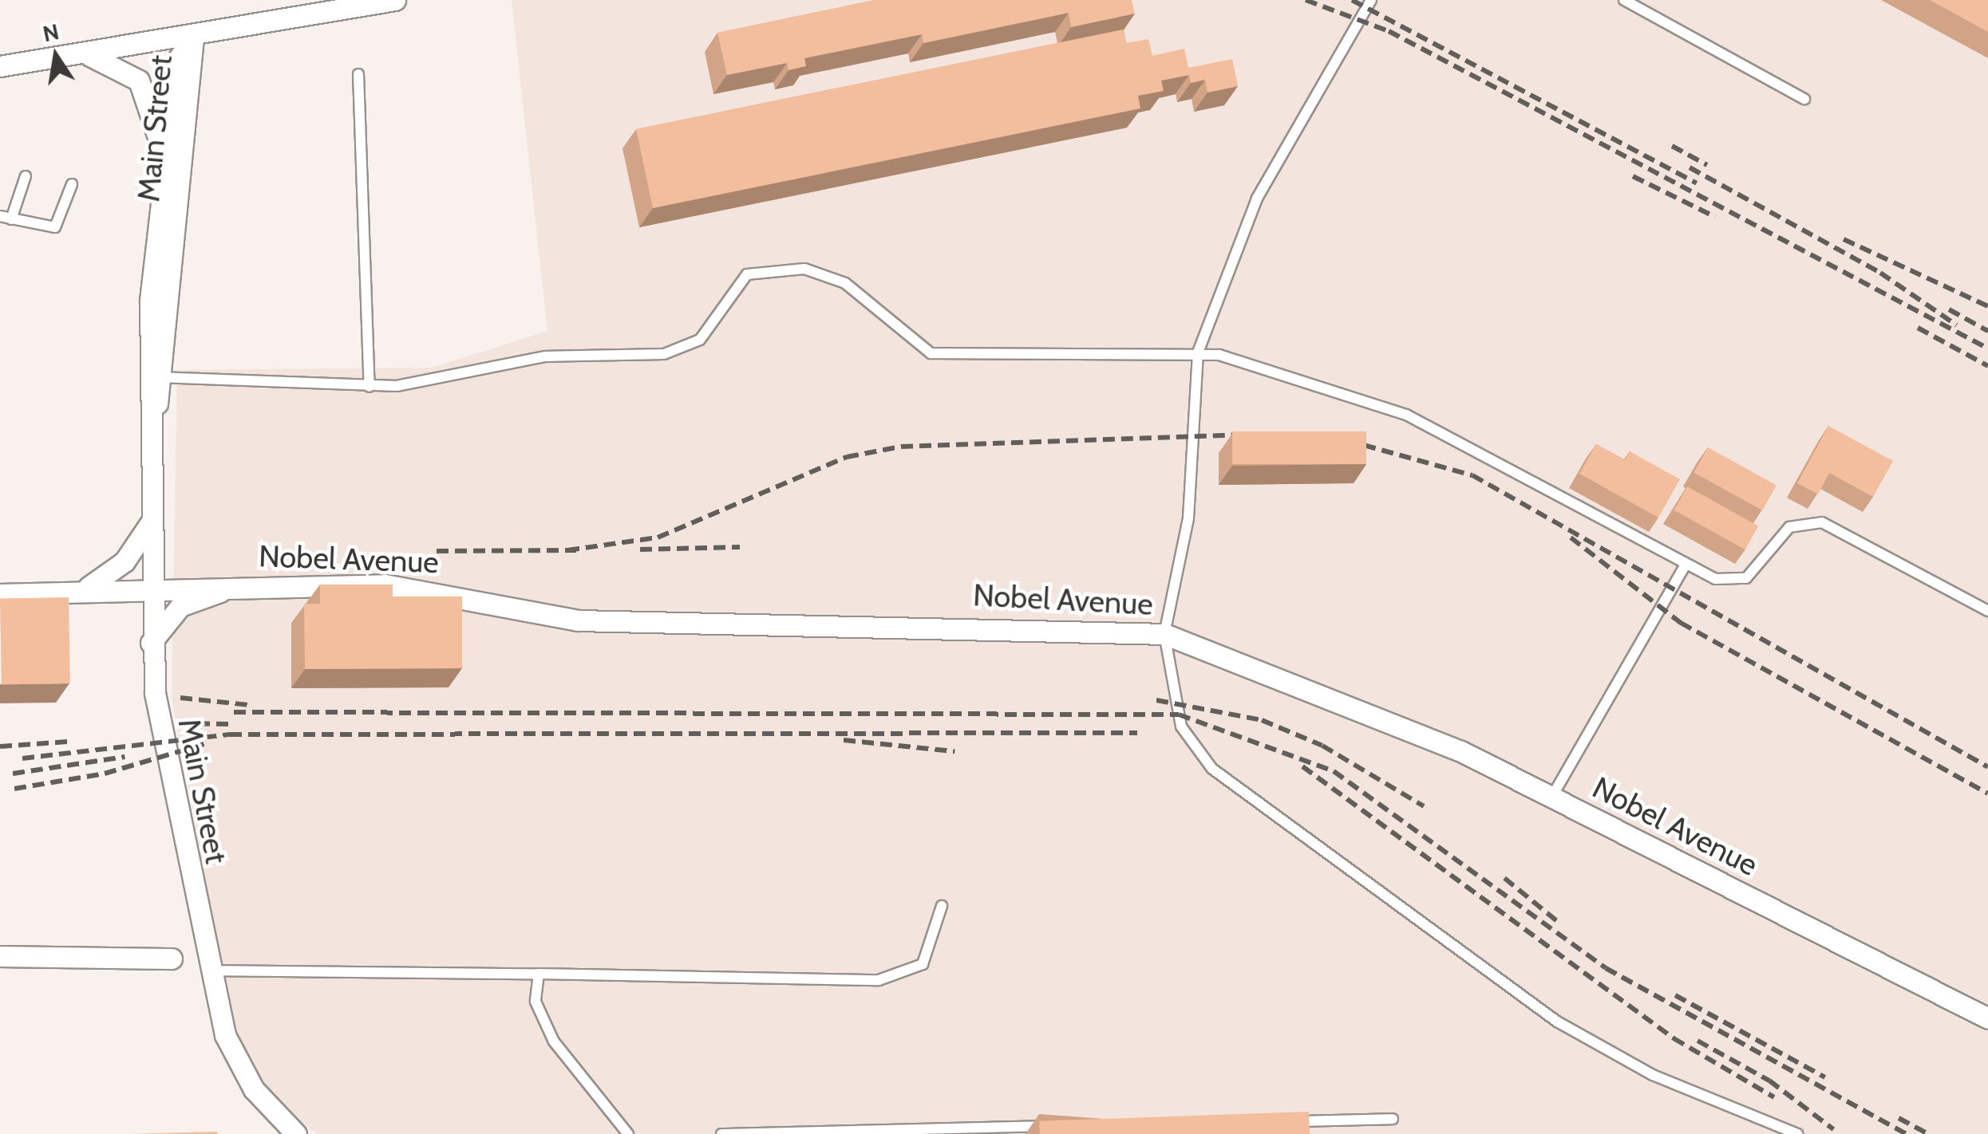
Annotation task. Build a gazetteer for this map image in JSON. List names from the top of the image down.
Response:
{
  "streets": {
    "street": ["Main Street", "Nobel Avenue"]
  },
  "crossings": [
    ["Main Street", "Nobel Avenue"]
  ],
  "north": "top"
}
